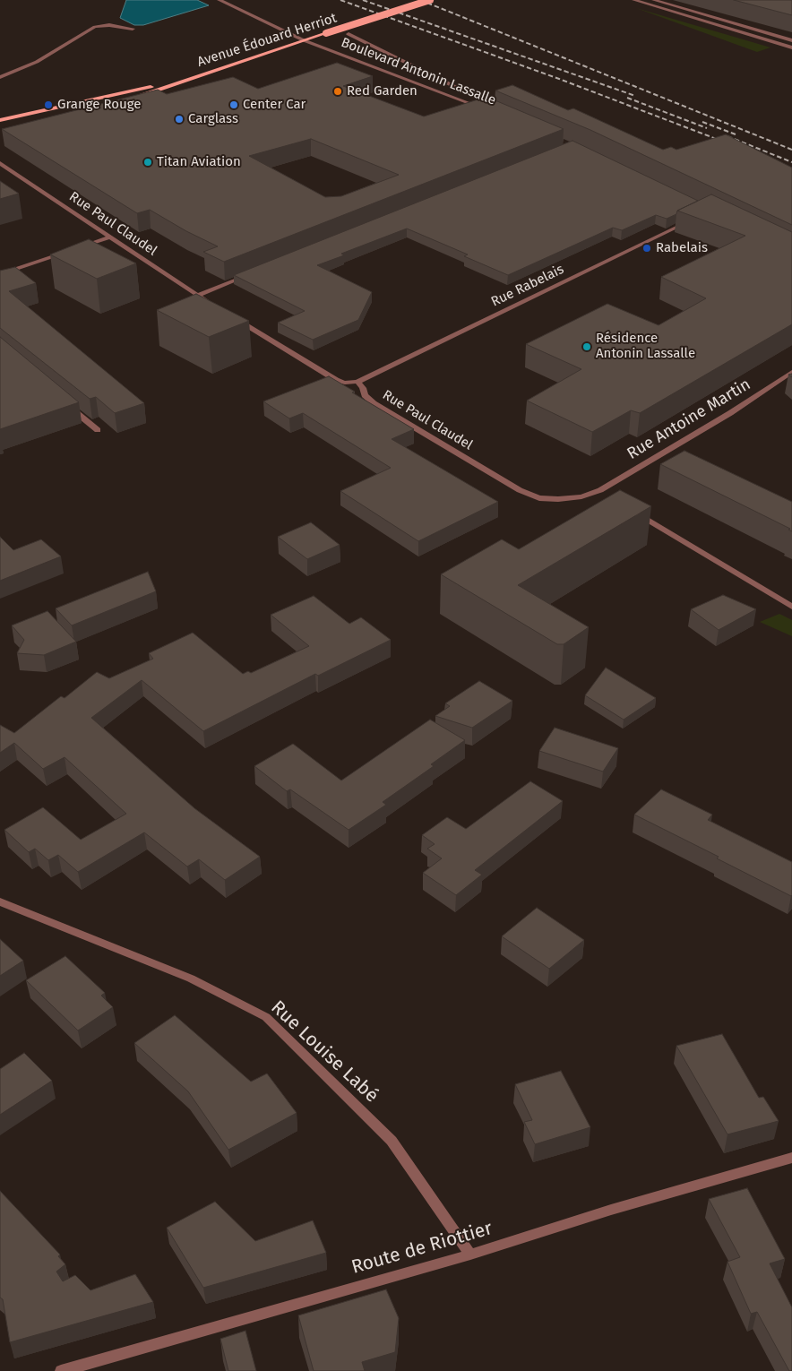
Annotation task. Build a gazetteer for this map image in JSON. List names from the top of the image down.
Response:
{
  "streets": {
    "main road": ["Avenue Édouard Herriot"],
    "street": [
      "Boulevard Antonin Lassalle",
      "Rue Paul Claudel",
      "Rue Rabelais",
      "Rue Antoine Martin",
      "Rue Louise Labé",
      "Route de Riottier"
    ]
  },
  "crossings": [
    ["Avenue Édouard Herriot", "Boulevard Antonin Lassalle"],
    ["Rue Paul Claudel", "Rue Rabelais"],
    ["Rue Paul Claudel", "Rue Antoine Martin"],
    ["Rue Louise Labé", "Route de Riottier"]
  ],
  "places": [
    "Red Garden",
    "Grange Rouge",
    "Center Car",
    "Carglass",
    "Titan Aviation",
    "Rabelais",
    "Résidence Antonin Lassalle"
  ]
}
